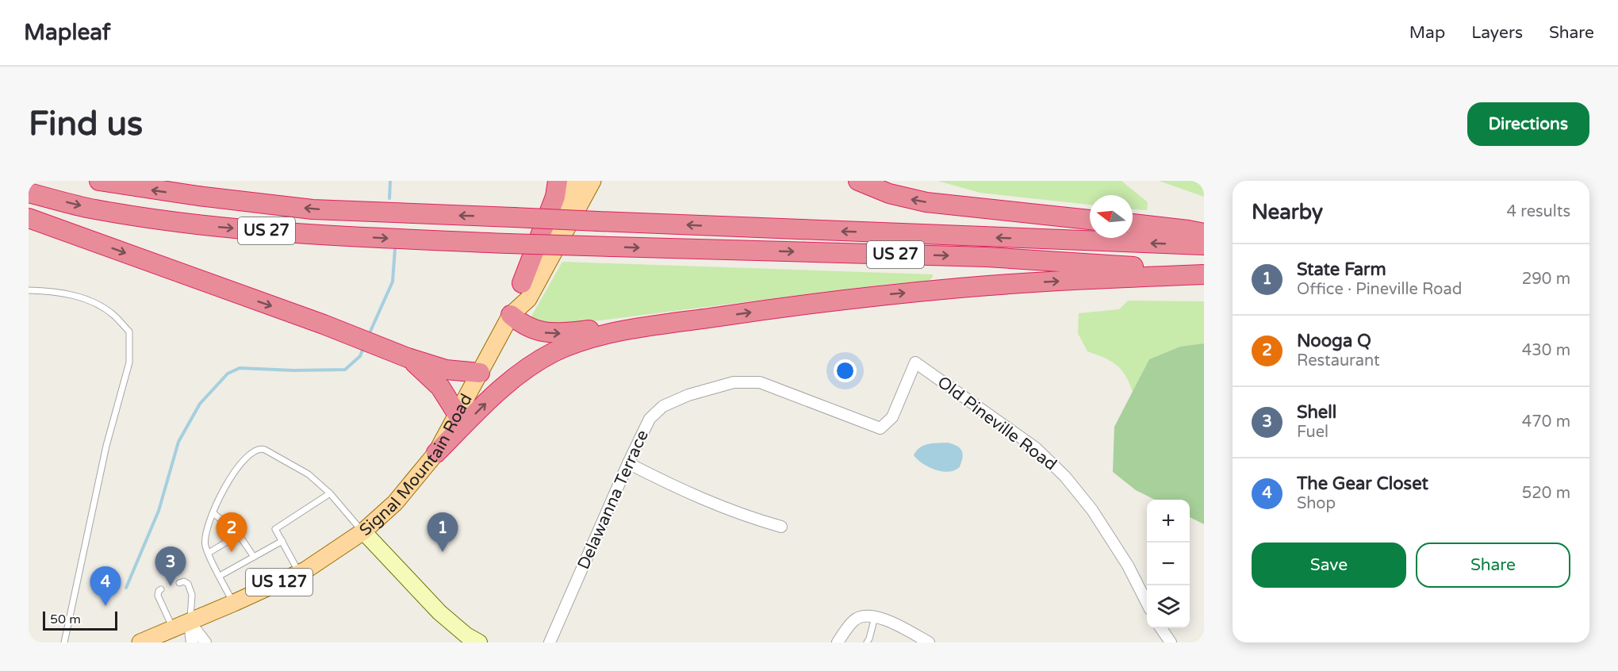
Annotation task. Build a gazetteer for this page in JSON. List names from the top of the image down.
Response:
{
  "streets": {
    "highway": ["US 27"],
    "main road": ["Signal Mountain Road", "US 127"],
    "street": ["Old Pineville Road", "Delawanna Terrace"]
  },
  "crossings": [
    ["Old Pineville Road", "Delawanna Terrace"],
    ["Signal Mountain Road", "US 127"]
  ],
  "scale_bar": "50 m",
  "north": "left",
  "page": {
    "header": "Mapleaf",
    "nav": ["Map", "Layers", "Share"],
    "buttons": [
      "Directions",
      ["Save", "Share"]
    ],
    "title": "Find us",
    "heading": ["Nearby", "4 results"],
    "list": [
      {
        "mark": "1",
        "name": "State Farm",
        "note": "Office · Pineville Road",
        "value": "290 m"
      },
      {
        "mark": "2",
        "name": "Nooga Q",
        "note": "Restaurant",
        "value": "430 m"
      },
      {
        "mark": "3",
        "name": "Shell",
        "note": "Fuel",
        "value": "470 m"
      },
      {
        "mark": "4",
        "name": "The Gear Closet",
        "note": "Shop",
        "value": "520 m"
      }
    ],
    "map_buttons": ["+", "−"],
    "pins": [
      "1",
      "2",
      "3",
      "4"
    ],
    "scale": "50 m"
  }
}
